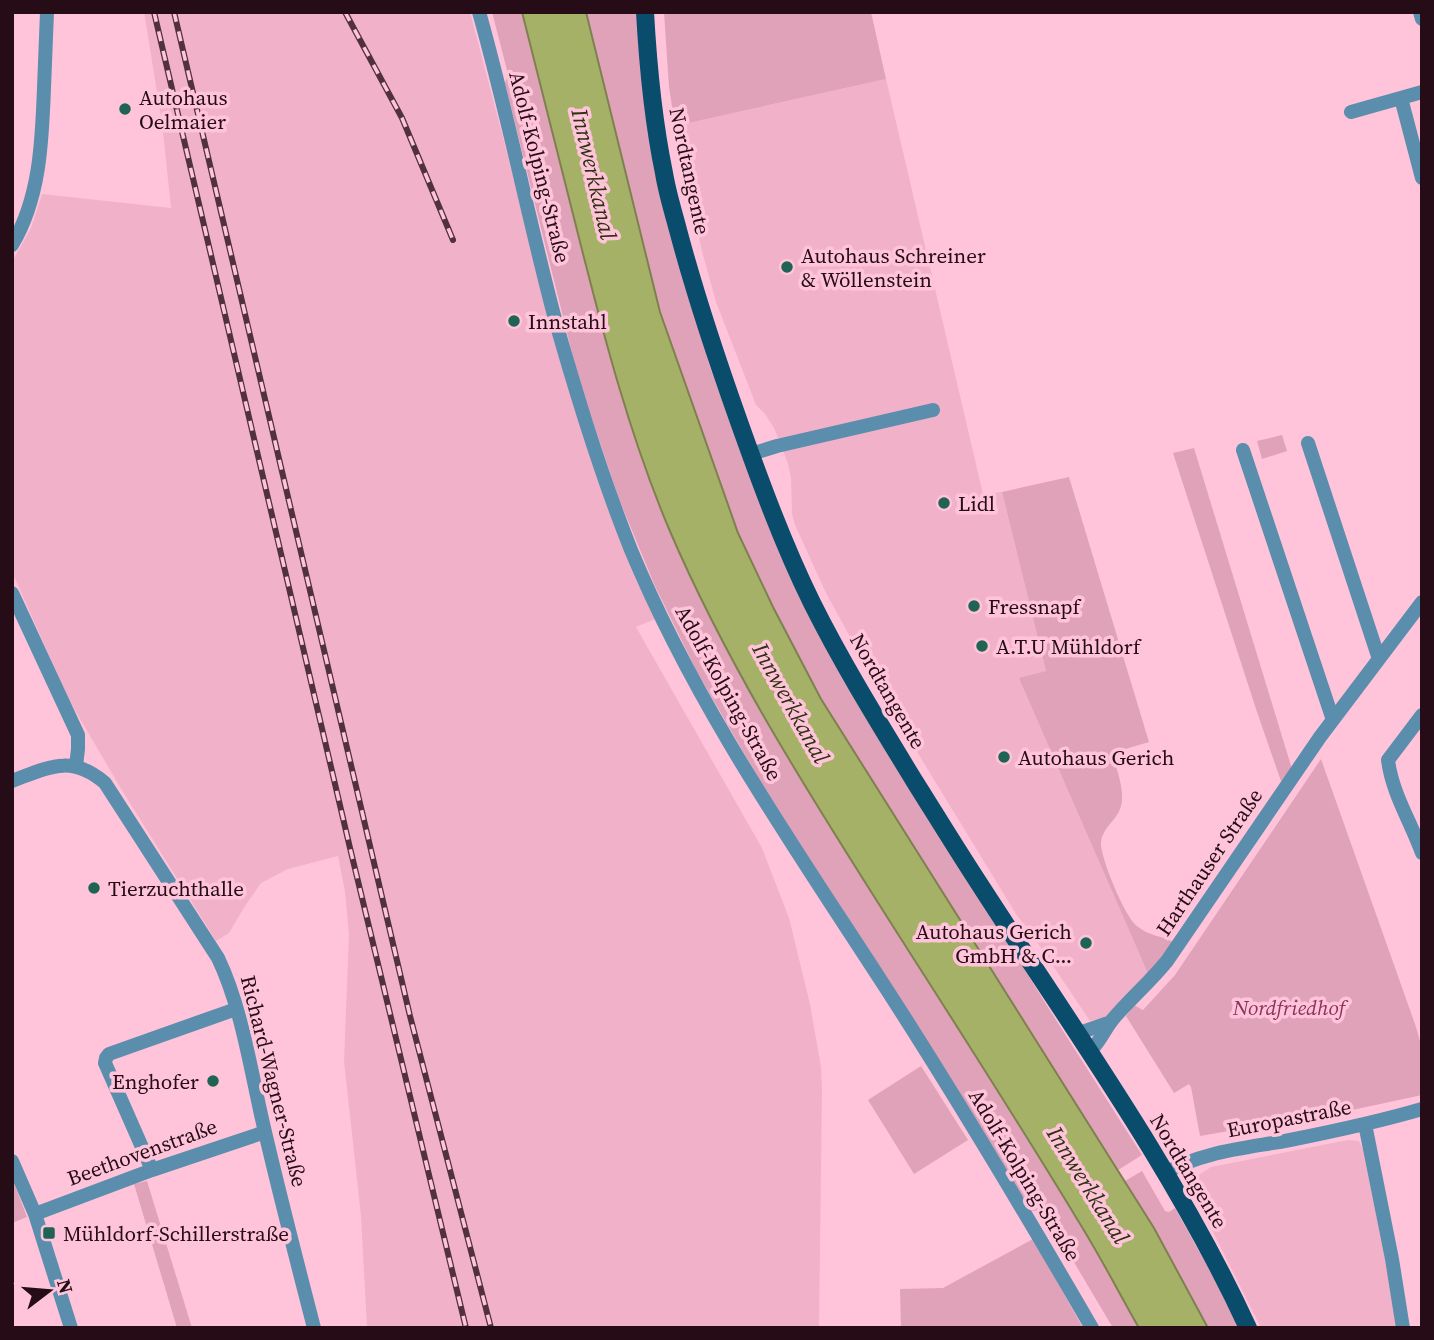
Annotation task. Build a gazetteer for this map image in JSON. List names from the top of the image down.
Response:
{
  "streets": {
    "main road": ["Nordtangente"],
    "street": [
      "Adolf-Kolping-Straße",
      "Harthauser Straße",
      "Richard-Wagner-Straße",
      "Europastraße",
      "Beethovenstraße"
    ]
  },
  "crossings": [
    ["Nordtangente", "Harthauser Straße"],
    ["Nordtangente", "Europastraße"],
    ["Richard-Wagner-Straße", "Beethovenstraße"]
  ],
  "water": ["Innwerkkanal"],
  "parks": ["Nordfriedhof"],
  "places": {
    "other": [
      "Autohaus Oelmaier",
      "Autohaus Schreiner & Wöllenstein",
      "Innstahl",
      "Lidl",
      "Fressnapf",
      "A.T.U Mühldorf",
      "Autohaus Gerich",
      "Tierzuchthalle",
      "Autohaus Gerich GmbH & C...",
      "Enghofer"
    ],
    "transit": ["Mühldorf-Schillerstraße"]
  },
  "north": "right"
}
